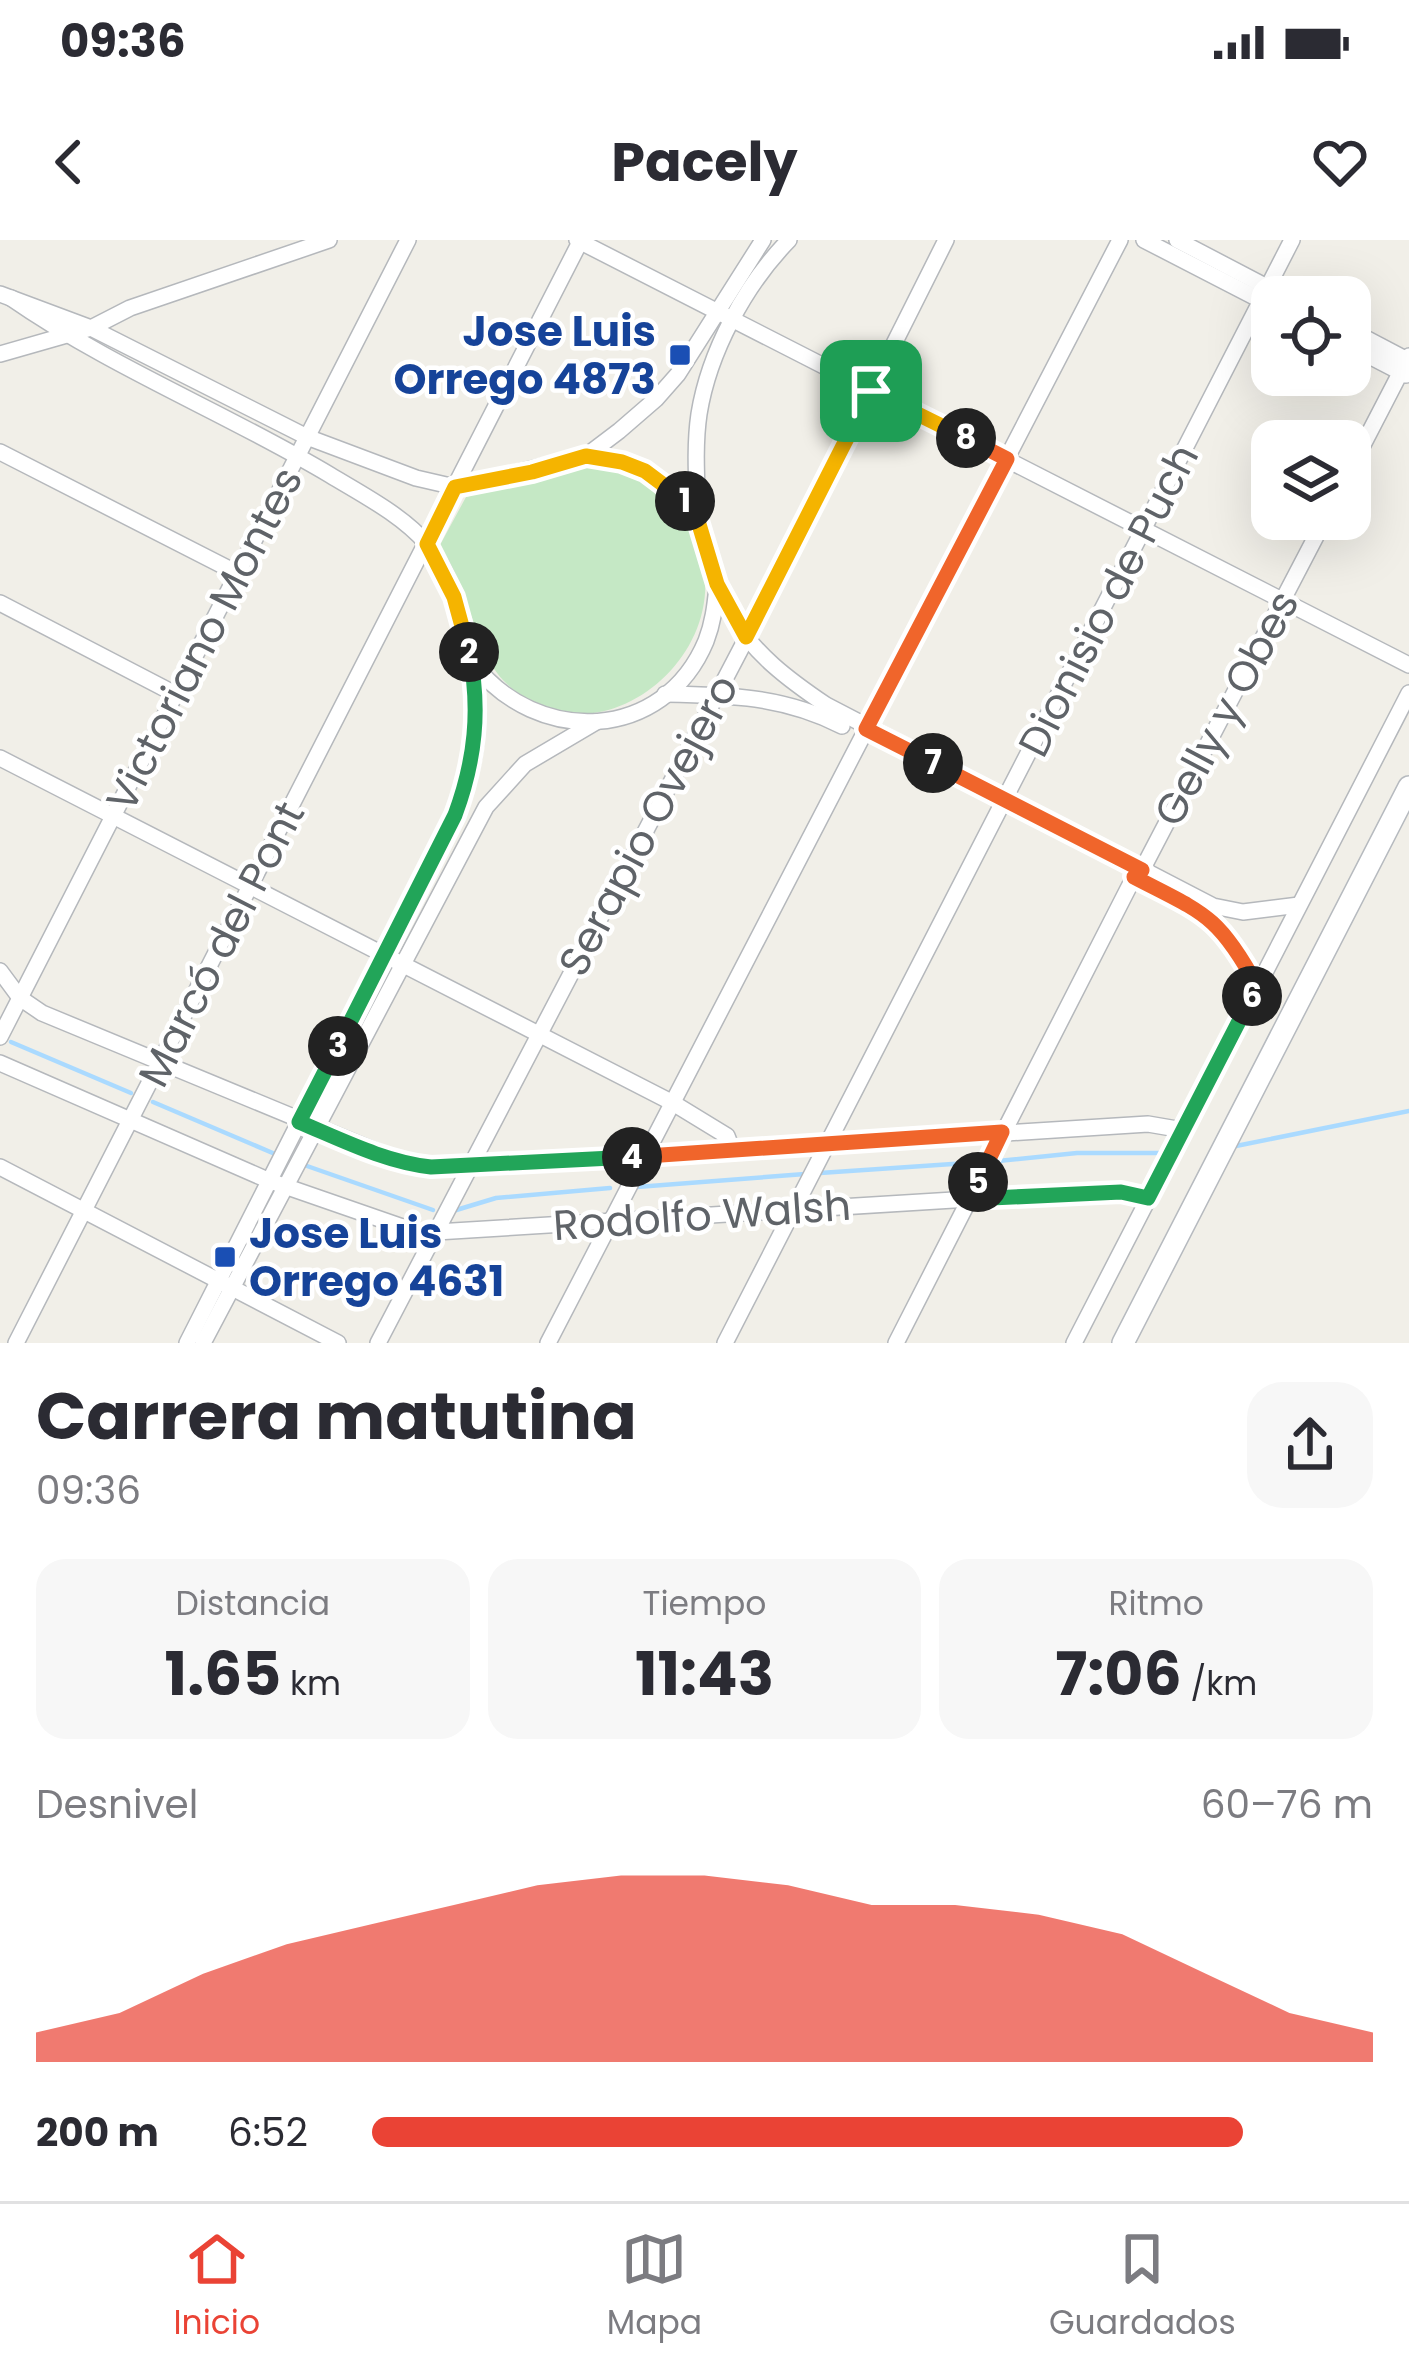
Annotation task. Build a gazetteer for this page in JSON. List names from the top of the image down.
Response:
{
  "streets": {
    "street": [
      "Dionisio de Puch",
      "Victoriano Montes",
      "Gelly y Obes",
      "Serapio Ovejero",
      "Marcó del Pont",
      "Rodolfo Walsh"
    ]
  },
  "crossings": [
    ["Dionisio de Puch", "Rodolfo Walsh"],
    ["Victoriano Montes", "Rodolfo Walsh"],
    ["Gelly y Obes", "Rodolfo Walsh"],
    ["Serapio Ovejero", "Rodolfo Walsh"],
    ["Marcó del Pont", "Rodolfo Walsh"]
  ],
  "places": {
    "transit": ["Jose Luis Orrego 4873", "Jose Luis Orrego 4631"]
  },
  "page": {
    "status": "09:36",
    "header": "Pacely",
    "pins": [
      "8",
      "1",
      "2",
      "7",
      "6",
      "3",
      "4",
      "5"
    ],
    "heading": ["Carrera matutina", "09:36"],
    "stats": [
      ["Distancia", "1.65 km"],
      ["Tiempo", "11:43"],
      ["Ritmo", "7:06 /km"]
    ],
    "chart": ["Desnivel", "60–76 m"],
    "list": [
      {
        "name": "200 m",
        "note": "6:52"
      }
    ],
    "tabs": ["Inicio", "Mapa", "Guardados"]
  }
}
